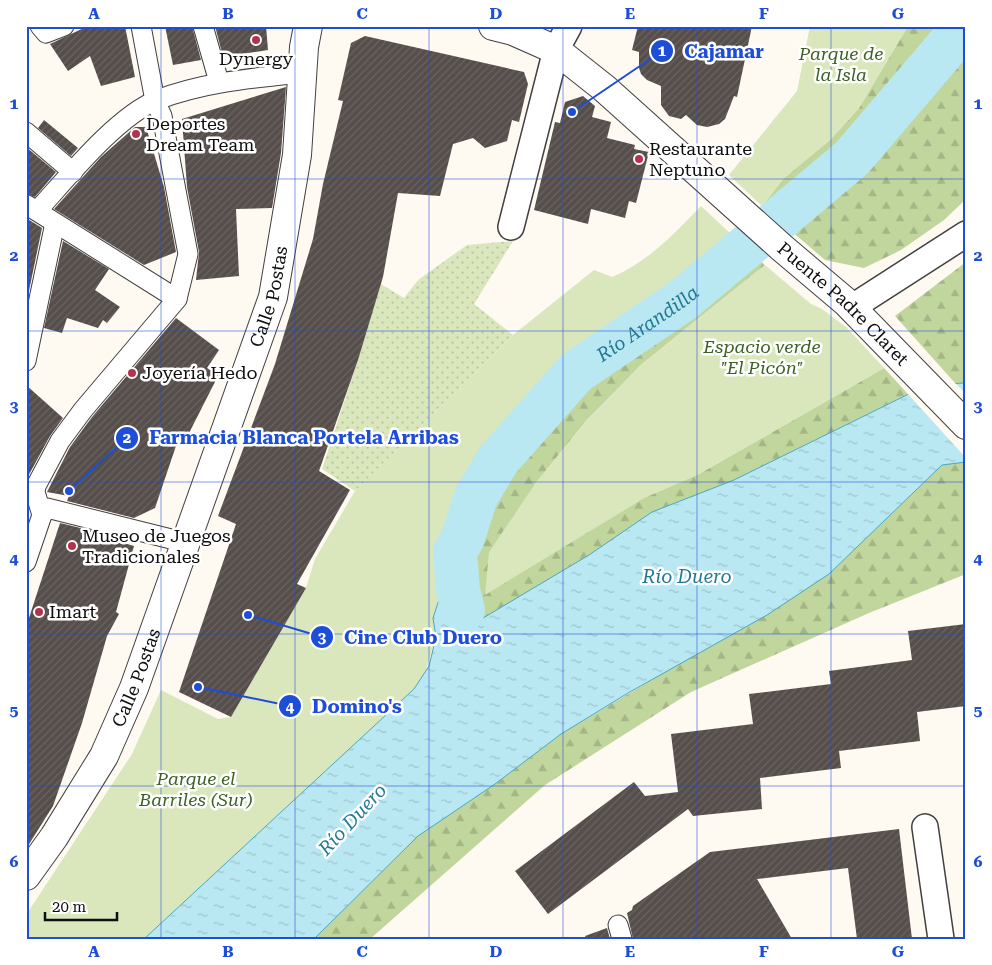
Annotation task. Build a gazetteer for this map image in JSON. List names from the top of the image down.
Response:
{
  "streets": {
    "street": ["Calle Postas", "Puente Padre Claret"]
  },
  "water": ["Río Arandilla", "Río Duero"],
  "parks": ["Parque de la Isla", "Espacio verde \"El Picón\"", "Parque el Barriles (Sur)"],
  "places": [
    "Dynergy",
    "Cajamar",
    "Deportes Dream Team",
    "Restaurante Neptuno",
    "Joyería Hedo",
    "Farmacia Blanca Portela Arribas",
    "Museo de Juegos Tradicionales",
    "Imart",
    "Cine Club Duero",
    "Domino's"
  ],
  "scale_bar": "20 m",
  "grid": {
    "columns": [
      "A",
      "B",
      "C",
      "D",
      "E",
      "F",
      "G"
    ],
    "rows": [
      "1",
      "2",
      "3",
      "4",
      "5",
      "6"
    ]
  }
}
